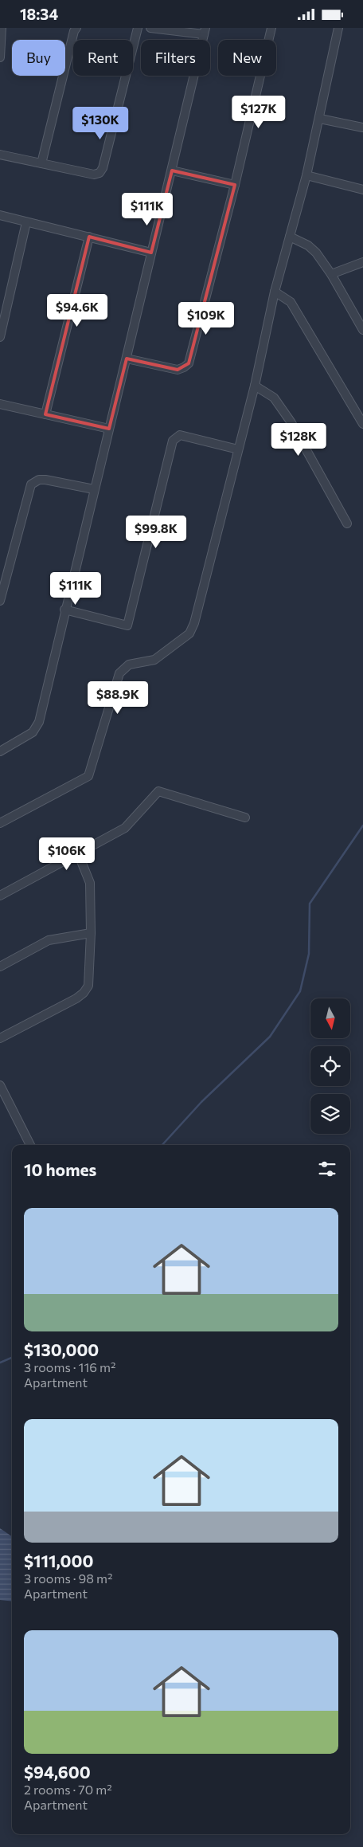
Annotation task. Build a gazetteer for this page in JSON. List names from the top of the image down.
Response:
{
  "north": "bottom",
  "page": {
    "status": "18:34",
    "chip": [
      "Buy",
      "Rent",
      "Filters",
      "New"
    ],
    "price": [
      "$127K",
      "$130K",
      "$111K",
      "$94.6K",
      "$109K",
      "$128K",
      "$99.8K",
      "$111K",
      "$88.9K",
      "$106K"
    ],
    "heading": "10 homes",
    "list": [
      {
        "name": "$130,000",
        "note": "3 rooms · 116 m² · Apartment"
      },
      {
        "name": "$111,000",
        "note": "3 rooms · 98 m² · Apartment"
      },
      {
        "name": "$94,600",
        "note": "2 rooms · 70 m² · Apartment"
      }
    ]
  }
}
